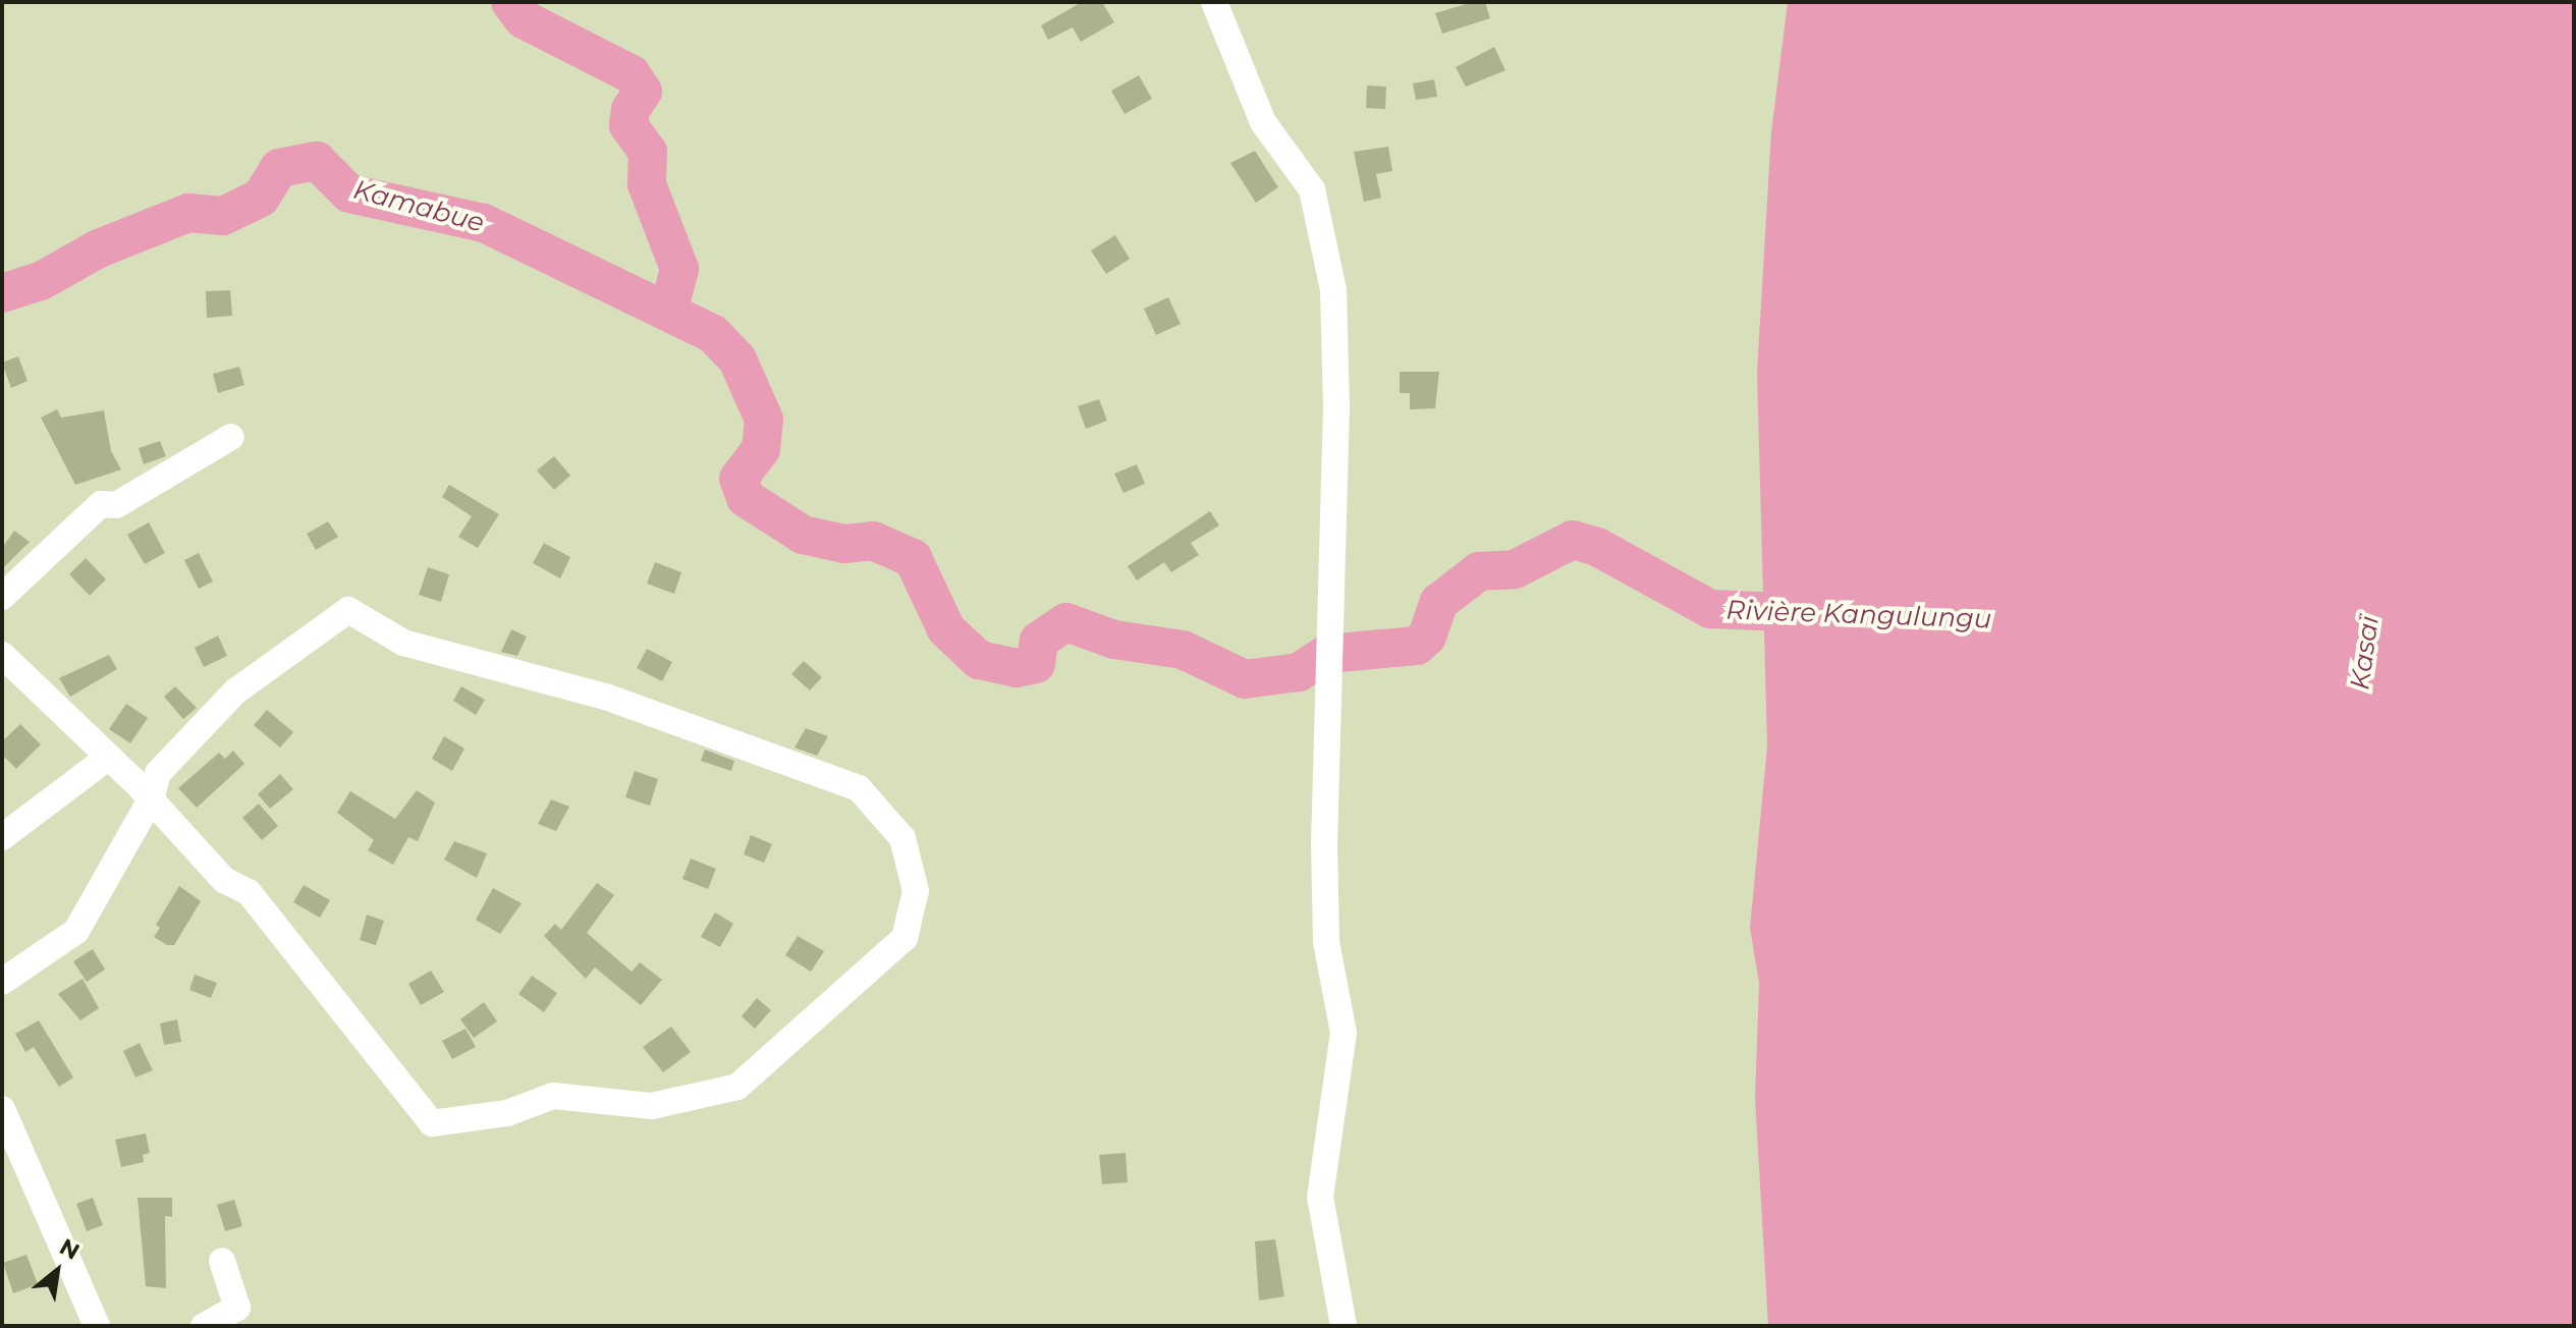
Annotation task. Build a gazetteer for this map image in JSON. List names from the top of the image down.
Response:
{
  "water": ["Kamabue", "Rivière Kangulungu", "Kasaï"],
  "north": "top right"
}
